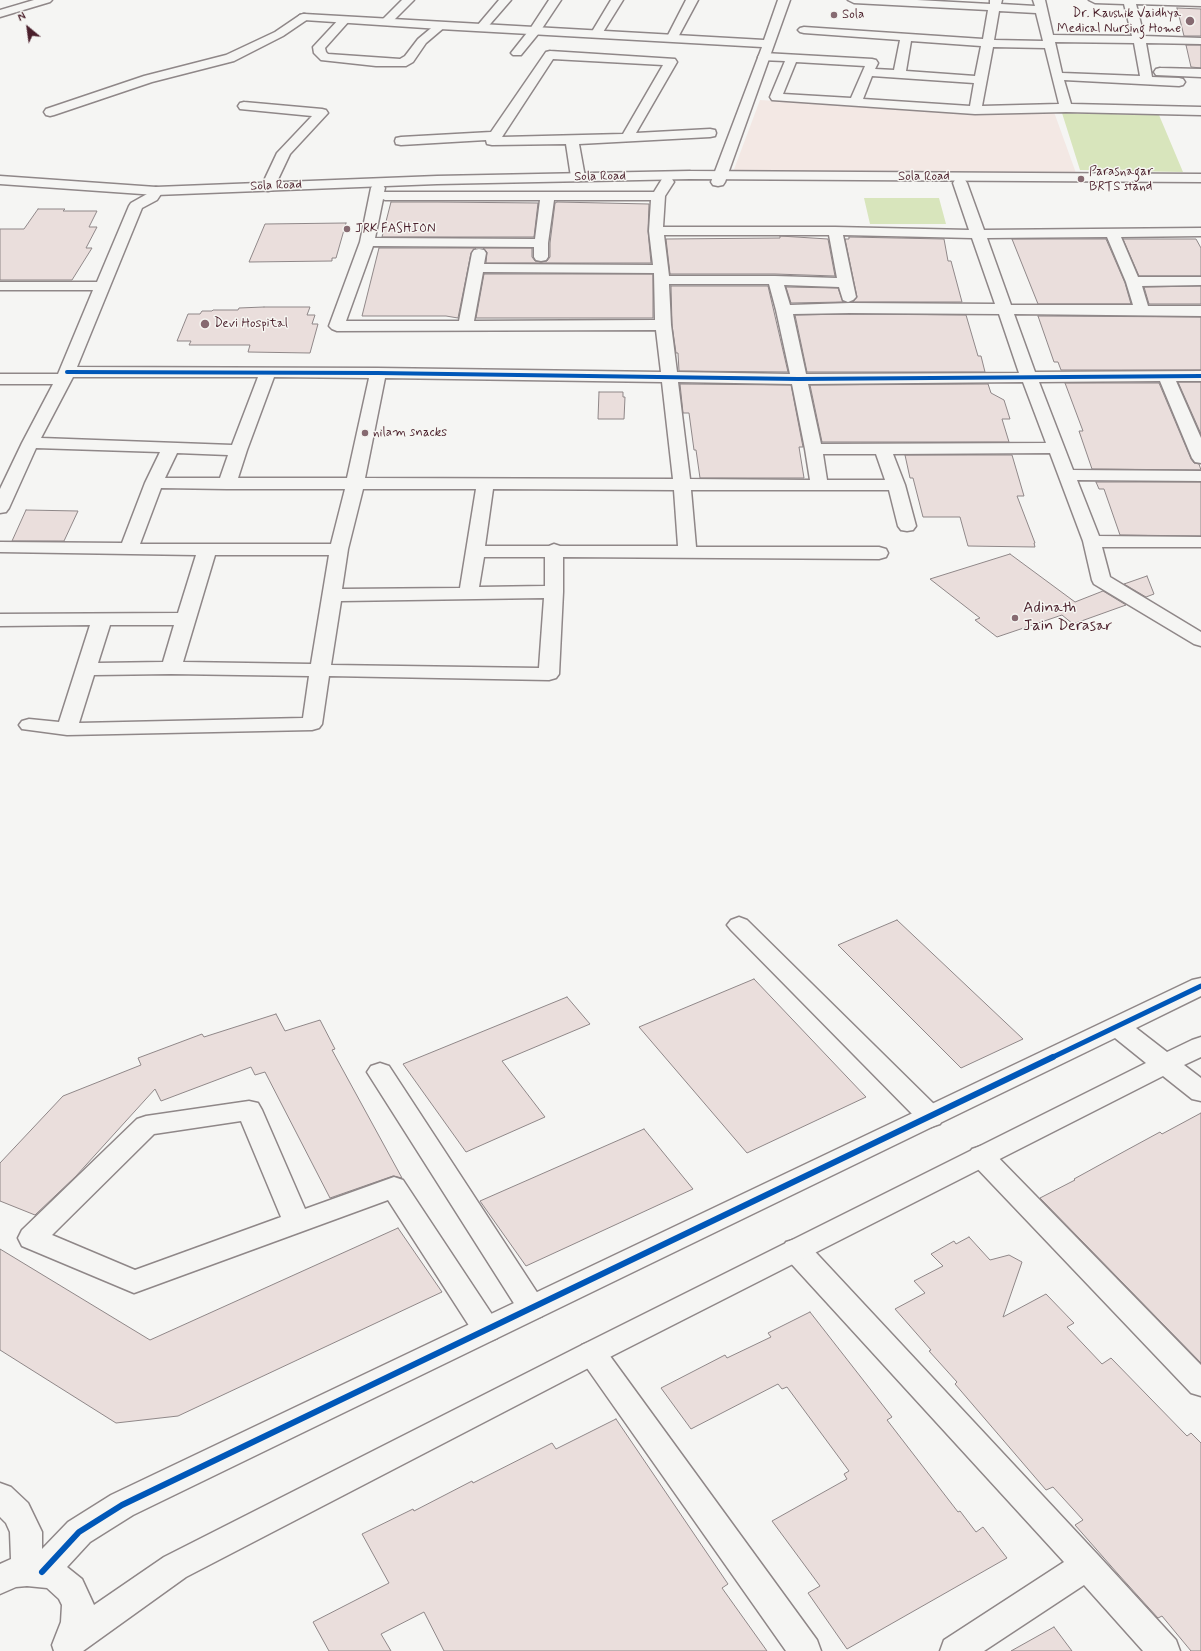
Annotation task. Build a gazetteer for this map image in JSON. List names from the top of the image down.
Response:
{
  "streets": {
    "street": ["Sola Road"]
  },
  "places": [
    "Sola",
    "Dr. Kaushik Vaidhya Medical Nursing Home",
    "Parasnagar BRTS stand",
    "JRK FASHION",
    "Devi Hospital",
    "nilam snacks",
    "Adinath Jain Derasar"
  ],
  "north": "top left"
}
